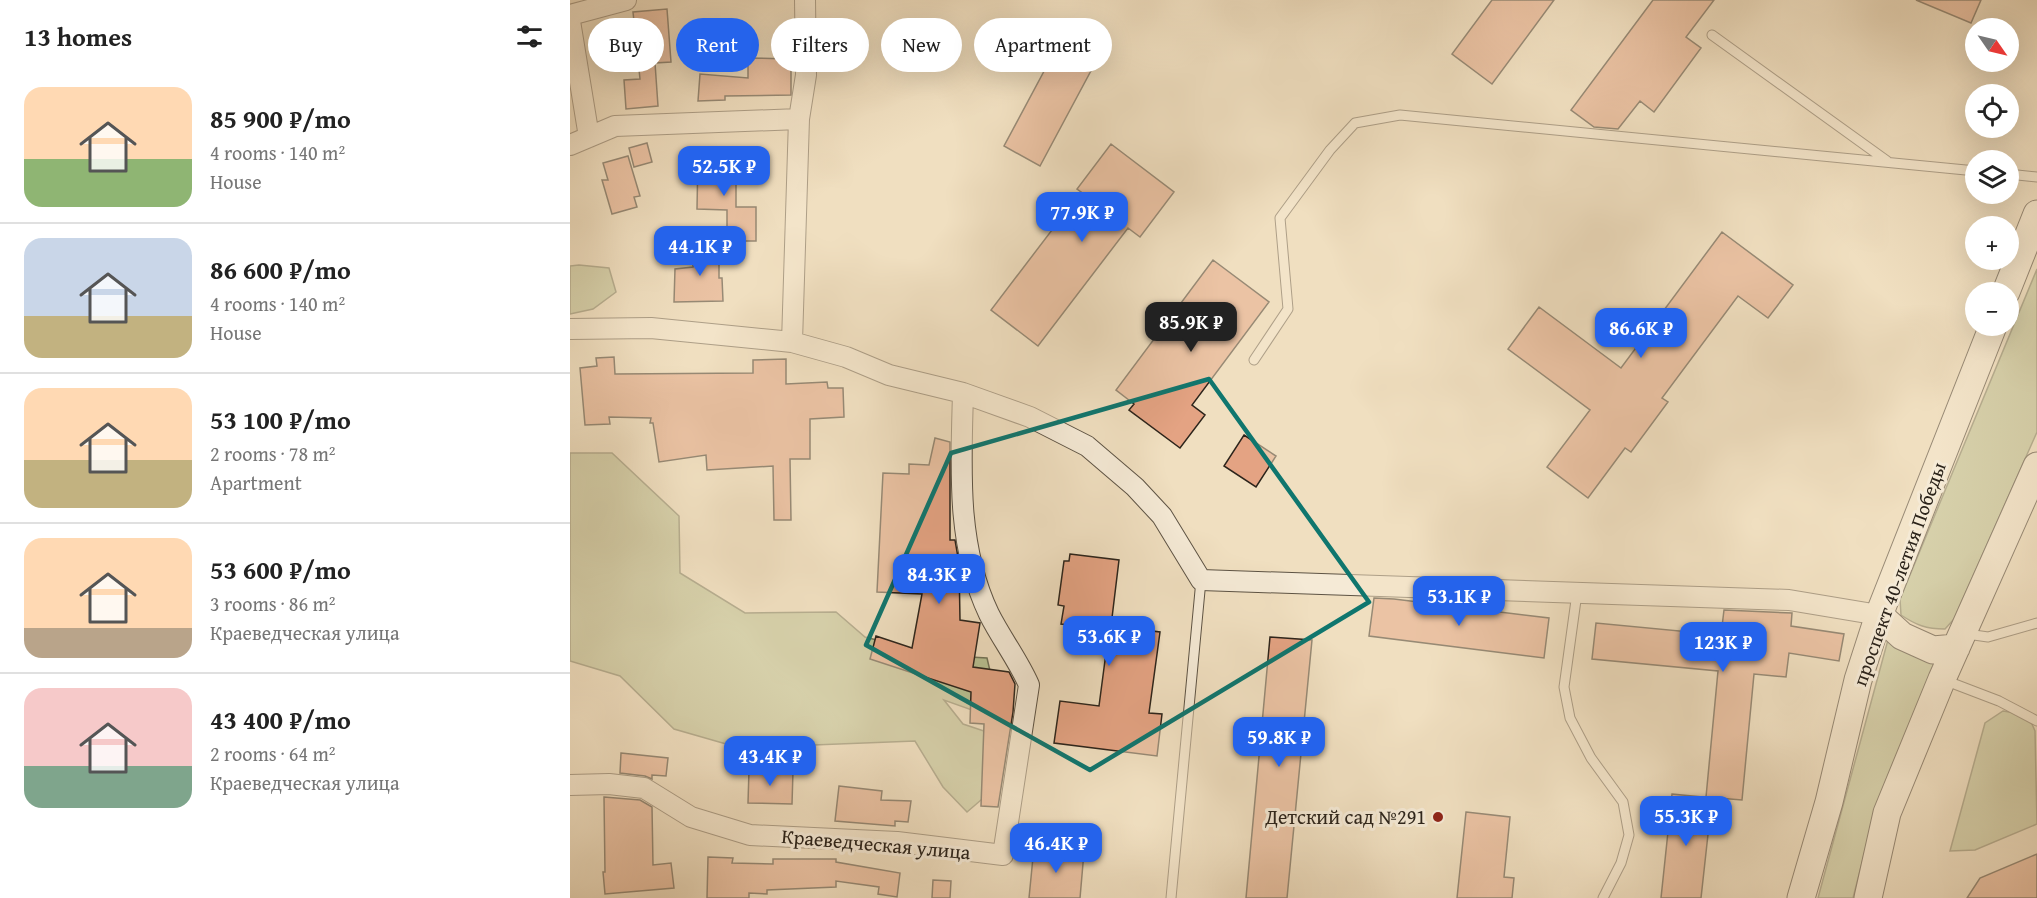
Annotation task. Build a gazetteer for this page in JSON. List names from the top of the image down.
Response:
{
  "streets": {
    "main road": ["проспект 40-летия Победы"],
    "street": ["Краеведческая улица"]
  },
  "places": ["Детский сад №291"],
  "north": "bottom right",
  "page": {
    "heading": "13 homes",
    "map_buttons": ["+", "−"],
    "chip": [
      "Buy",
      "Rent",
      "Filters",
      "New",
      "Apartment"
    ],
    "list": [
      {
        "name": "85 900 ₽/mo",
        "note": "4 rooms · 140 m² · House"
      },
      {
        "name": "86 600 ₽/mo",
        "note": "4 rooms · 140 m² · House"
      },
      {
        "name": "53 100 ₽/mo",
        "note": "2 rooms · 78 m² · Apartment"
      },
      {
        "name": "53 600 ₽/mo",
        "note": "3 rooms · 86 m² · Краеведческая улица"
      },
      {
        "name": "43 400 ₽/mo",
        "note": "2 rooms · 64 m² · Краеведческая улица"
      }
    ],
    "price": [
      "52.5K ₽",
      "77.9K ₽",
      "44.1K ₽",
      "85.9K ₽",
      "86.6K ₽",
      "84.3K ₽",
      "53.1K ₽",
      "53.6K ₽",
      "123K ₽",
      "59.8K ₽",
      "43.4K ₽",
      "55.3K ₽",
      "46.4K ₽"
    ]
  }
}
